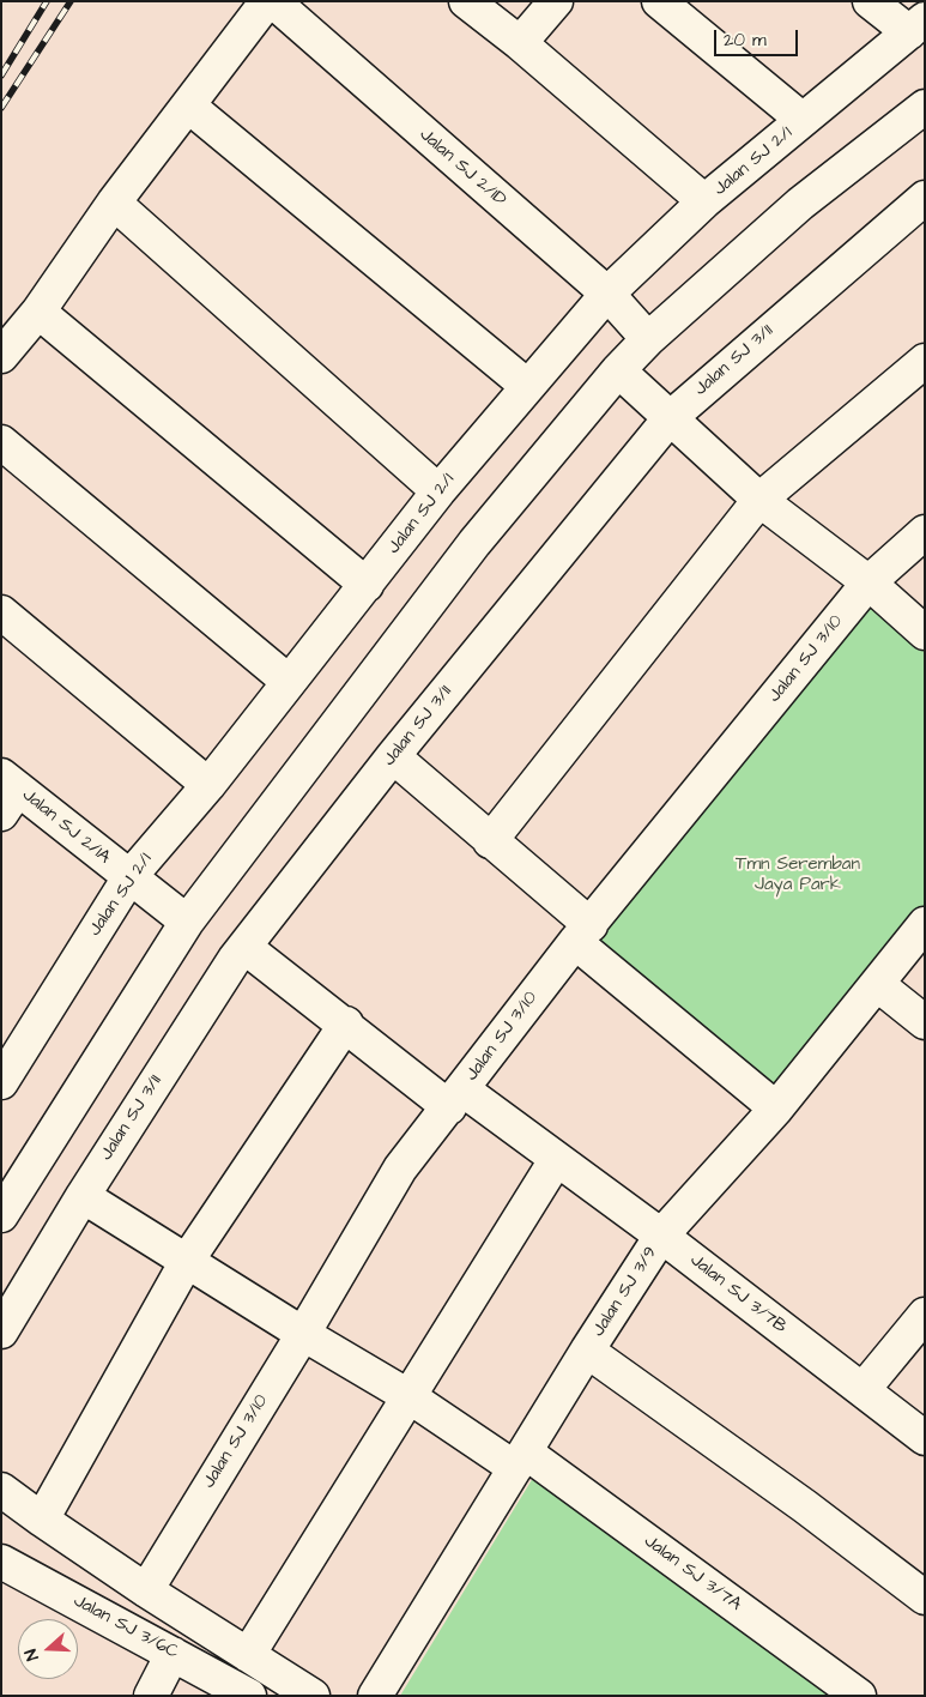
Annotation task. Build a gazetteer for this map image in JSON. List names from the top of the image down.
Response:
{
  "streets": {
    "street": [
      "Jalan SJ 2/1",
      "Jalan SJ 2/1D",
      "Jalan SJ 3/11",
      "Jalan SJ 3/10",
      "Jalan SJ 2/1A",
      "Jalan SJ 3/9",
      "Jalan SJ 3/7B",
      "Jalan SJ 3/7A",
      "Jalan SJ 3/6C"
    ]
  },
  "crossings": [
    ["Jalan SJ 2/1", "Jalan SJ 2/1D"],
    ["Jalan SJ 2/1", "Jalan SJ 2/1A"],
    ["Jalan SJ 3/11", "Jalan SJ 3/7B"],
    ["Jalan SJ 3/11", "Jalan SJ 3/7A"],
    ["Jalan SJ 3/10", "Jalan SJ 3/7B"],
    ["Jalan SJ 3/10", "Jalan SJ 3/7A"],
    ["Jalan SJ 3/9", "Jalan SJ 3/7B"],
    ["Jalan SJ 3/9", "Jalan SJ 3/7A"]
  ],
  "parks": ["Tmn Seremban Jaya Park"],
  "scale_bar": "20 m",
  "north": "left"
}
